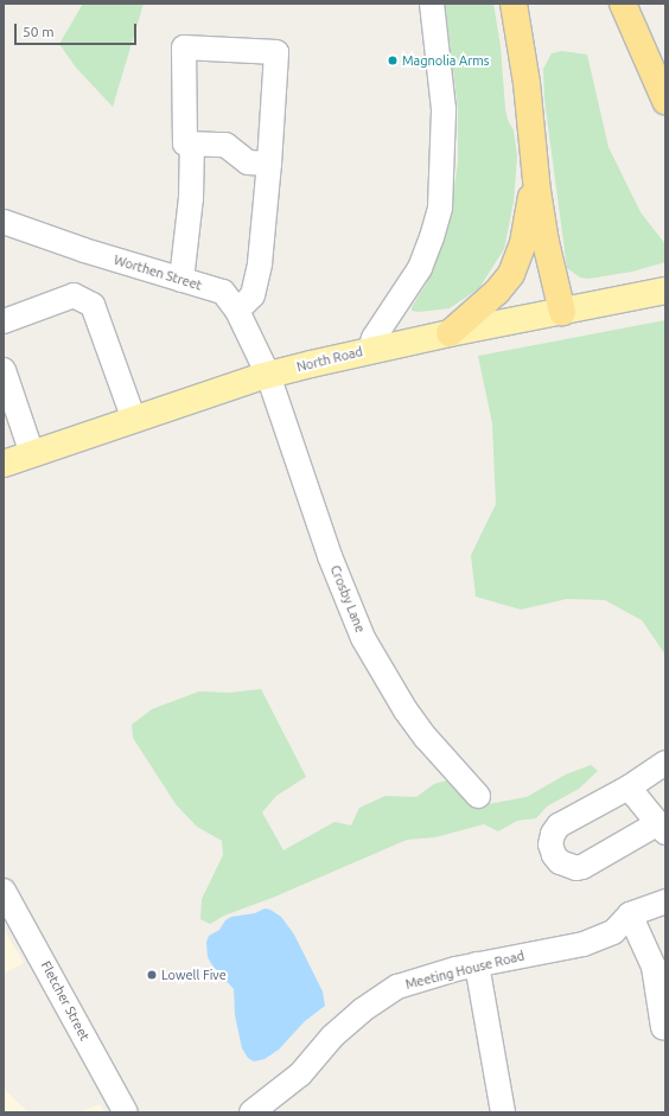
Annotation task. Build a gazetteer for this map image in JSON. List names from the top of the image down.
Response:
{
  "streets": {
    "main road": ["North Road"],
    "street": [
      "Worthen Street",
      "Crosby Lane",
      "Meeting House Road",
      "Fletcher Street"
    ]
  },
  "crossings": [
    ["Worthen Street", "North Road"],
    ["Worthen Street", "Crosby Lane"],
    ["North Road", "Crosby Lane"]
  ],
  "places": ["Magnolia Arms", "Lowell Five"],
  "scale_bar": "50 m"
}
